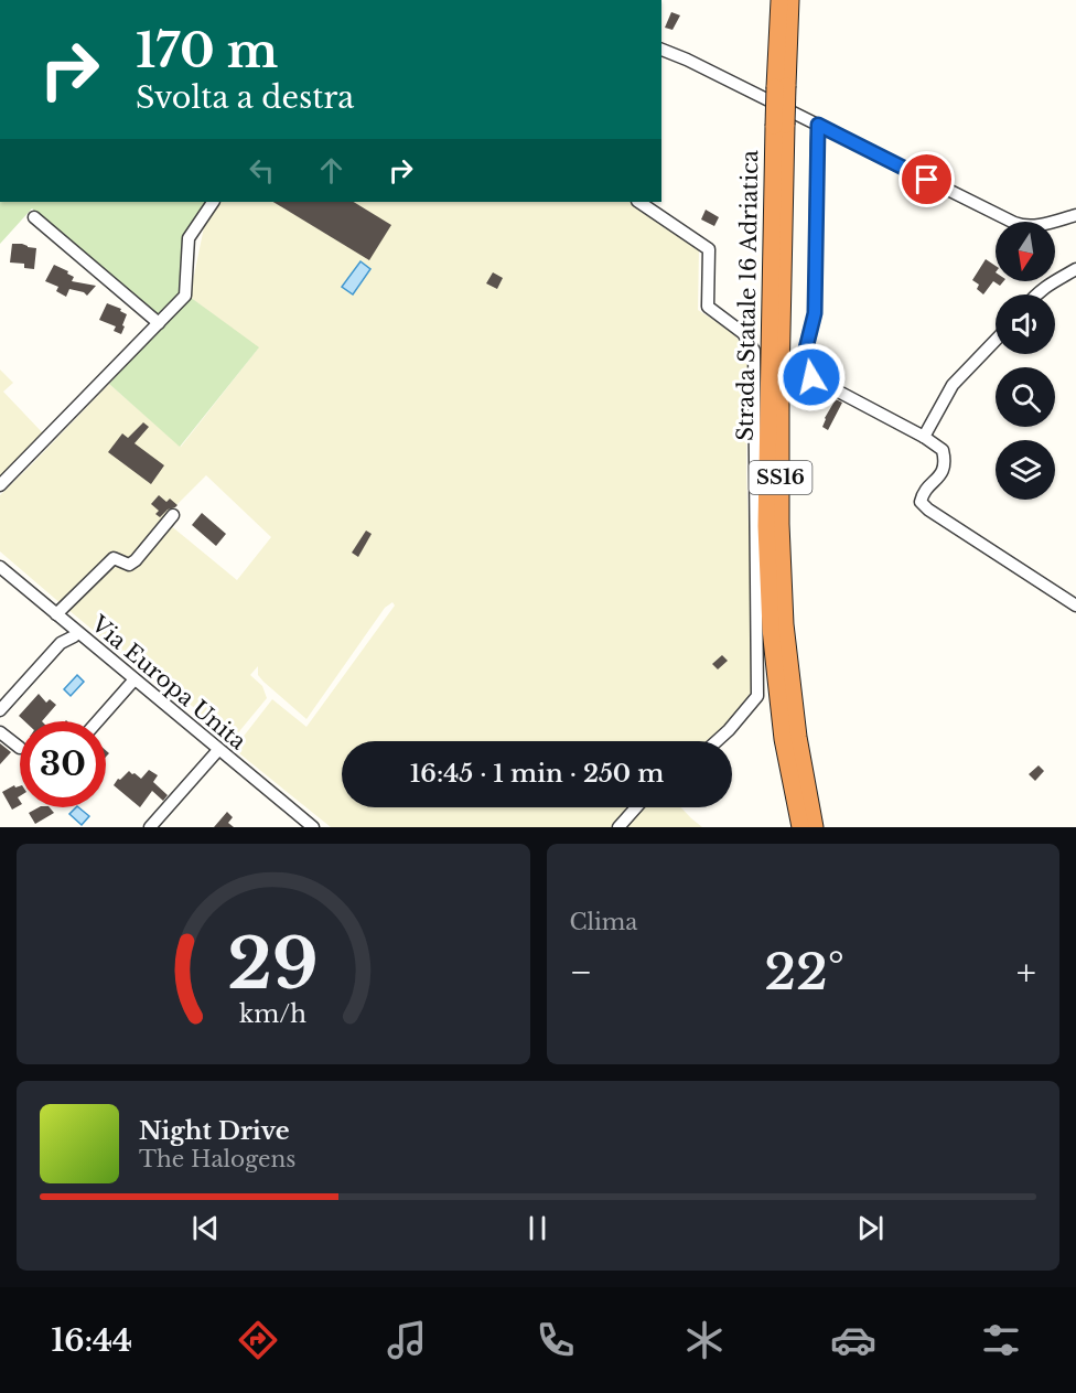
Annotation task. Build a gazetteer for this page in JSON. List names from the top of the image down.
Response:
{
  "streets": {
    "highway": ["Strada Statale 16 Adriatica", "SS16"],
    "street": ["Via Europa Unita"]
  },
  "north": "bottom",
  "page": {
    "turn": ["170 m", "Svolta a destra"],
    "limit": "30",
    "trip": "16:45 · 1 min · 250 m",
    "tile": "Clima",
    "heat": ["−", "22°", "+"],
    "song": ["Night Drive", "The Halogens"],
    "tabs": "16:44",
    "gauge": ["29", "km/h"]
  }
}
